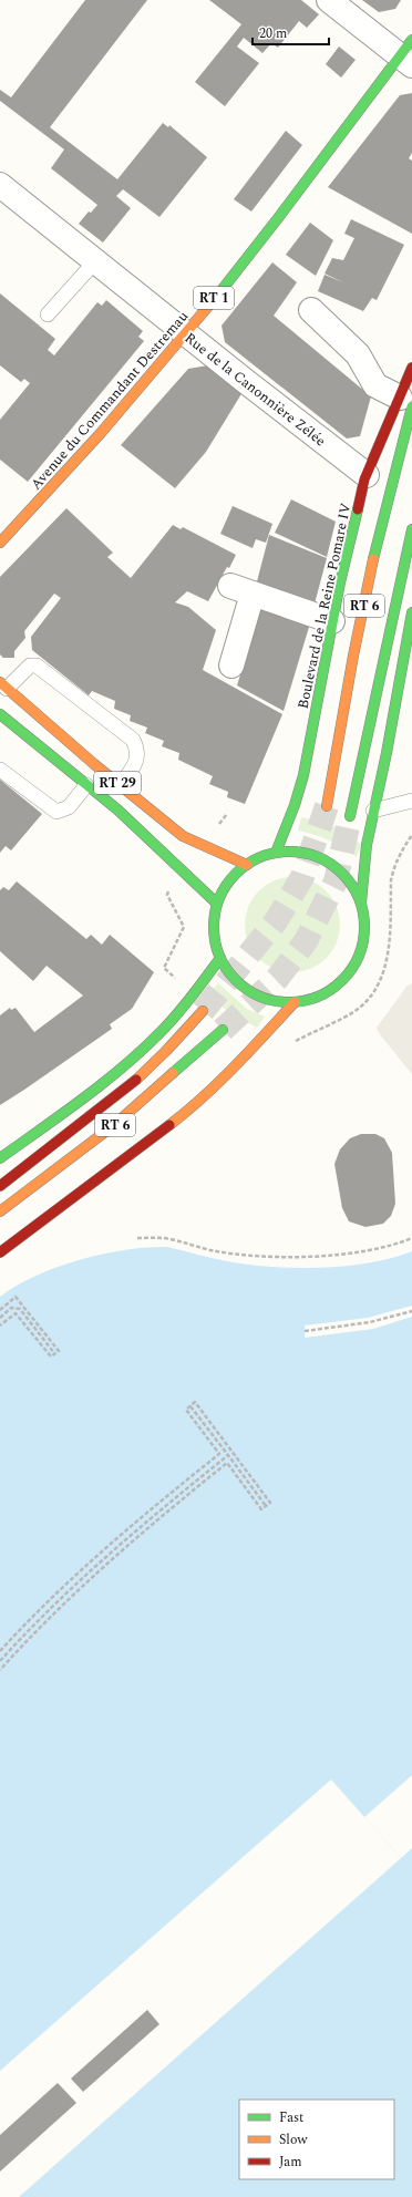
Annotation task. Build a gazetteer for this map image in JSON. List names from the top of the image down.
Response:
{
  "streets": {
    "main road": [
      "RT 1",
      "Avenue du Commandant Destremau",
      "Boulevard de la Reine Pomare IV",
      "RT 6",
      "RT 29"
    ],
    "street": ["Rue de la Canonnière Zélée"]
  },
  "crossings": [
    ["Rue de la Canonnière Zélée", "Avenue du Commandant Destremau"],
    ["Rue de la Canonnière Zélée", "Boulevard de la Reine Pomare IV"],
    ["Boulevard de la Reine Pomare IV", "RT 6"],
    ["Boulevard de la Reine Pomare IV", "RT 29"]
  ],
  "legend": ["Fast", "Slow", "Jam"],
  "scale_bar": "20 m"
}
